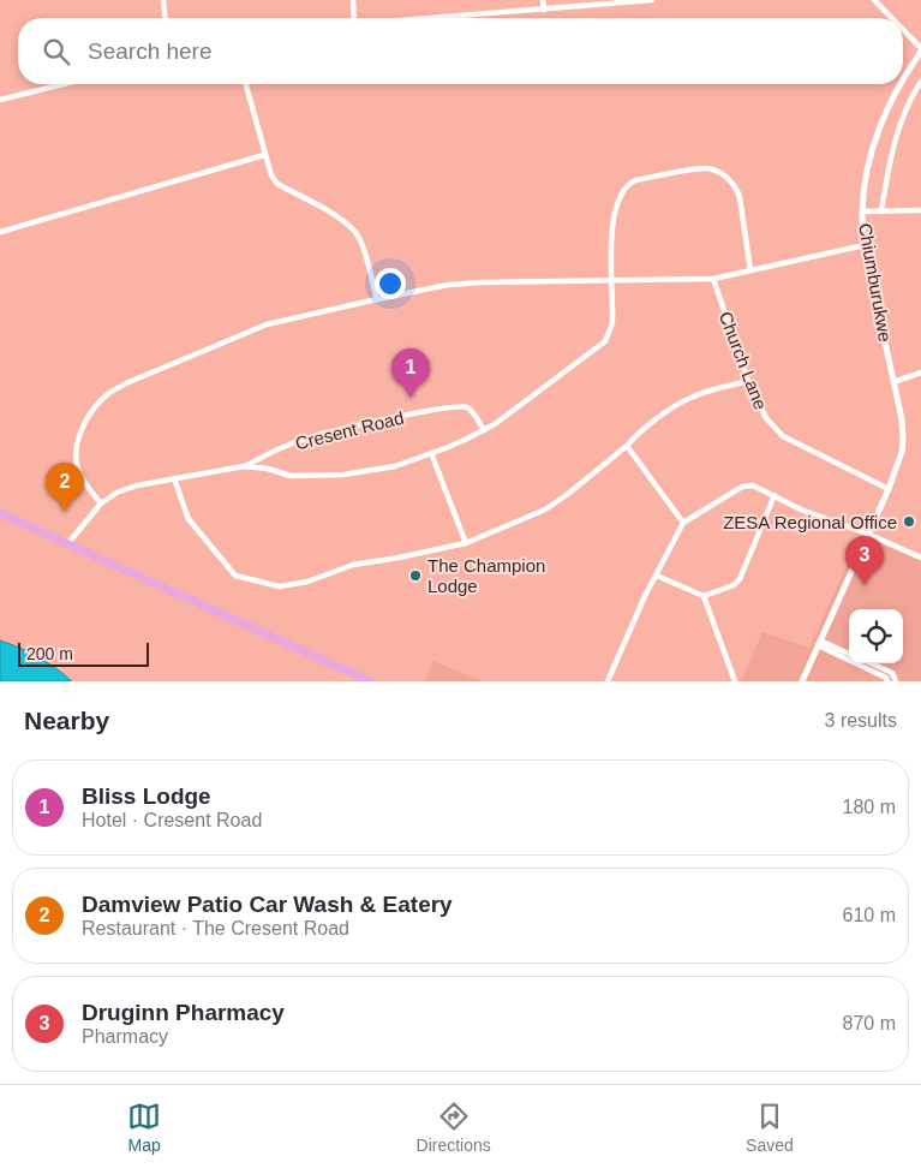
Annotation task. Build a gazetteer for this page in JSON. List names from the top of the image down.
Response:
{
  "streets": {
    "street": ["Chiumburukwe", "Church Lane", "Cresent Road"]
  },
  "crossings": [
    ["Chiumburukwe", "Church Lane"]
  ],
  "places": ["ZESA Regional Office", "The Champion Lodge"],
  "scale_bar": "200 m",
  "page": {
    "search": "Search here",
    "pins": ["1", "2", "3"],
    "scale": "200 m",
    "heading": ["Nearby", "3 results"],
    "list": [
      {
        "mark": "1",
        "name": "Bliss Lodge",
        "note": "Hotel · Cresent Road",
        "value": "180 m"
      },
      {
        "mark": "2",
        "name": "Damview Patio Car Wash & Eatery",
        "note": "Restaurant · The Cresent Road",
        "value": "610 m"
      },
      {
        "mark": "3",
        "name": "Druginn Pharmacy",
        "note": "Pharmacy",
        "value": "870 m"
      }
    ],
    "nav": ["Map", "Directions", "Saved"]
  }
}
